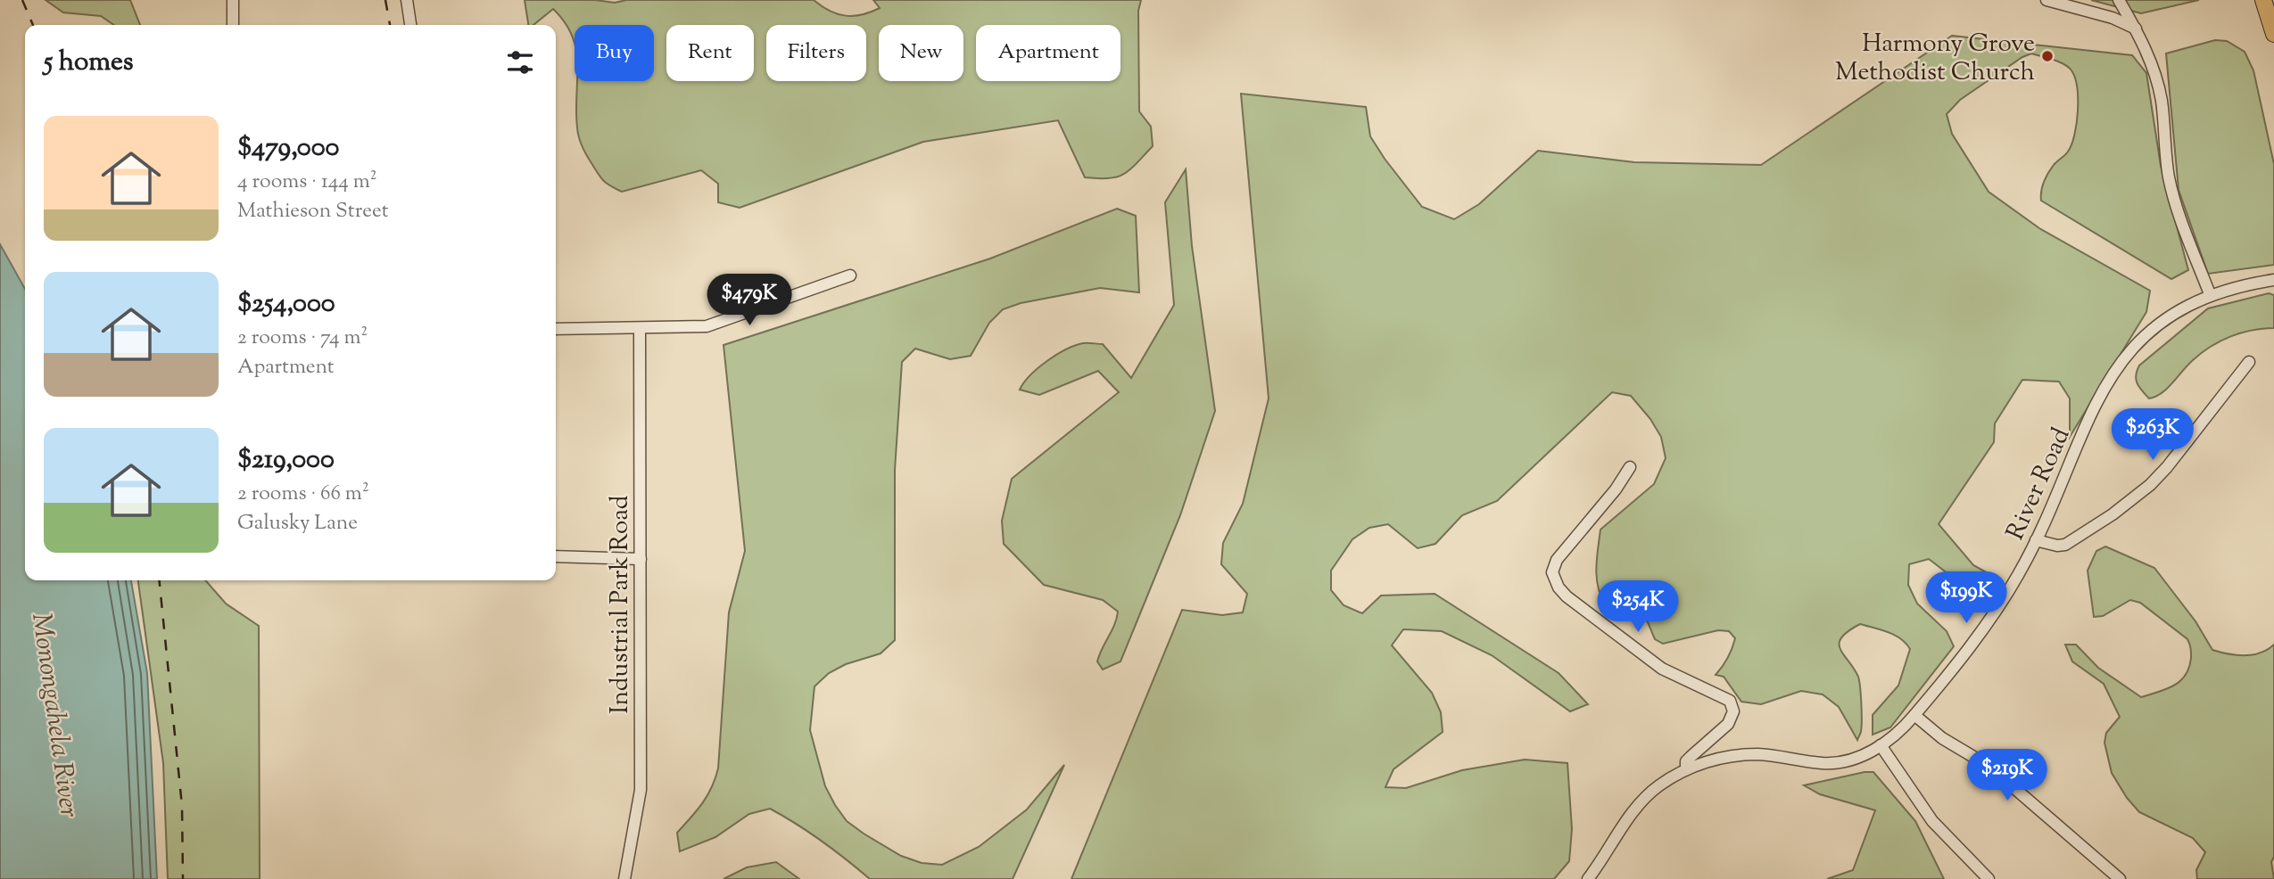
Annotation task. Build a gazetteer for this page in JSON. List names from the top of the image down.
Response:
{
  "streets": {
    "street": ["River Road", "Industrial Park Road"]
  },
  "water": ["Monongahela River"],
  "places": ["Harmony Grove Methodist Church"],
  "page": {
    "chip": [
      "Buy",
      "Rent",
      "Filters",
      "New",
      "Apartment"
    ],
    "heading": "5 homes",
    "list": [
      {
        "name": "$479,000",
        "note": "4 rooms · 144 m² · Mathieson Street"
      },
      {
        "name": "$254,000",
        "note": "2 rooms · 74 m² · Apartment"
      },
      {
        "name": "$219,000",
        "note": "2 rooms · 66 m² · Galusky Lane"
      }
    ],
    "price": [
      "$479K",
      "$263K",
      "$199K",
      "$254K",
      "$219K"
    ]
  }
}
